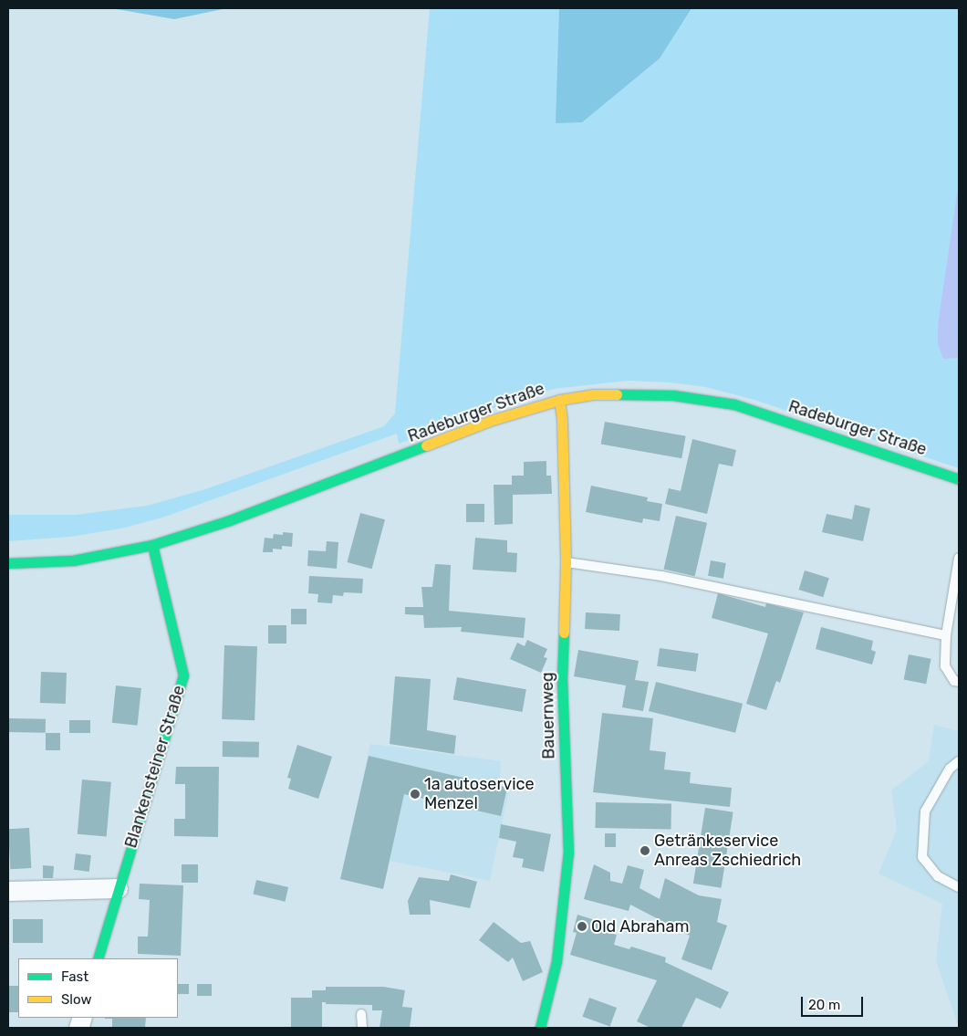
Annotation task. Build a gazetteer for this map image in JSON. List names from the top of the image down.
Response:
{
  "streets": {
    "street": ["Radeburger Straße", "Bauernweg", "Blankensteiner Straße"]
  },
  "crossings": [
    ["Radeburger Straße", "Bauernweg"],
    ["Radeburger Straße", "Blankensteiner Straße"]
  ],
  "places": ["1a autoservice Menzel", "Getränkeservice Anreas Zschiedrich", "Old Abraham"],
  "legend": ["Fast", "Slow"],
  "scale_bar": "20 m"
}
